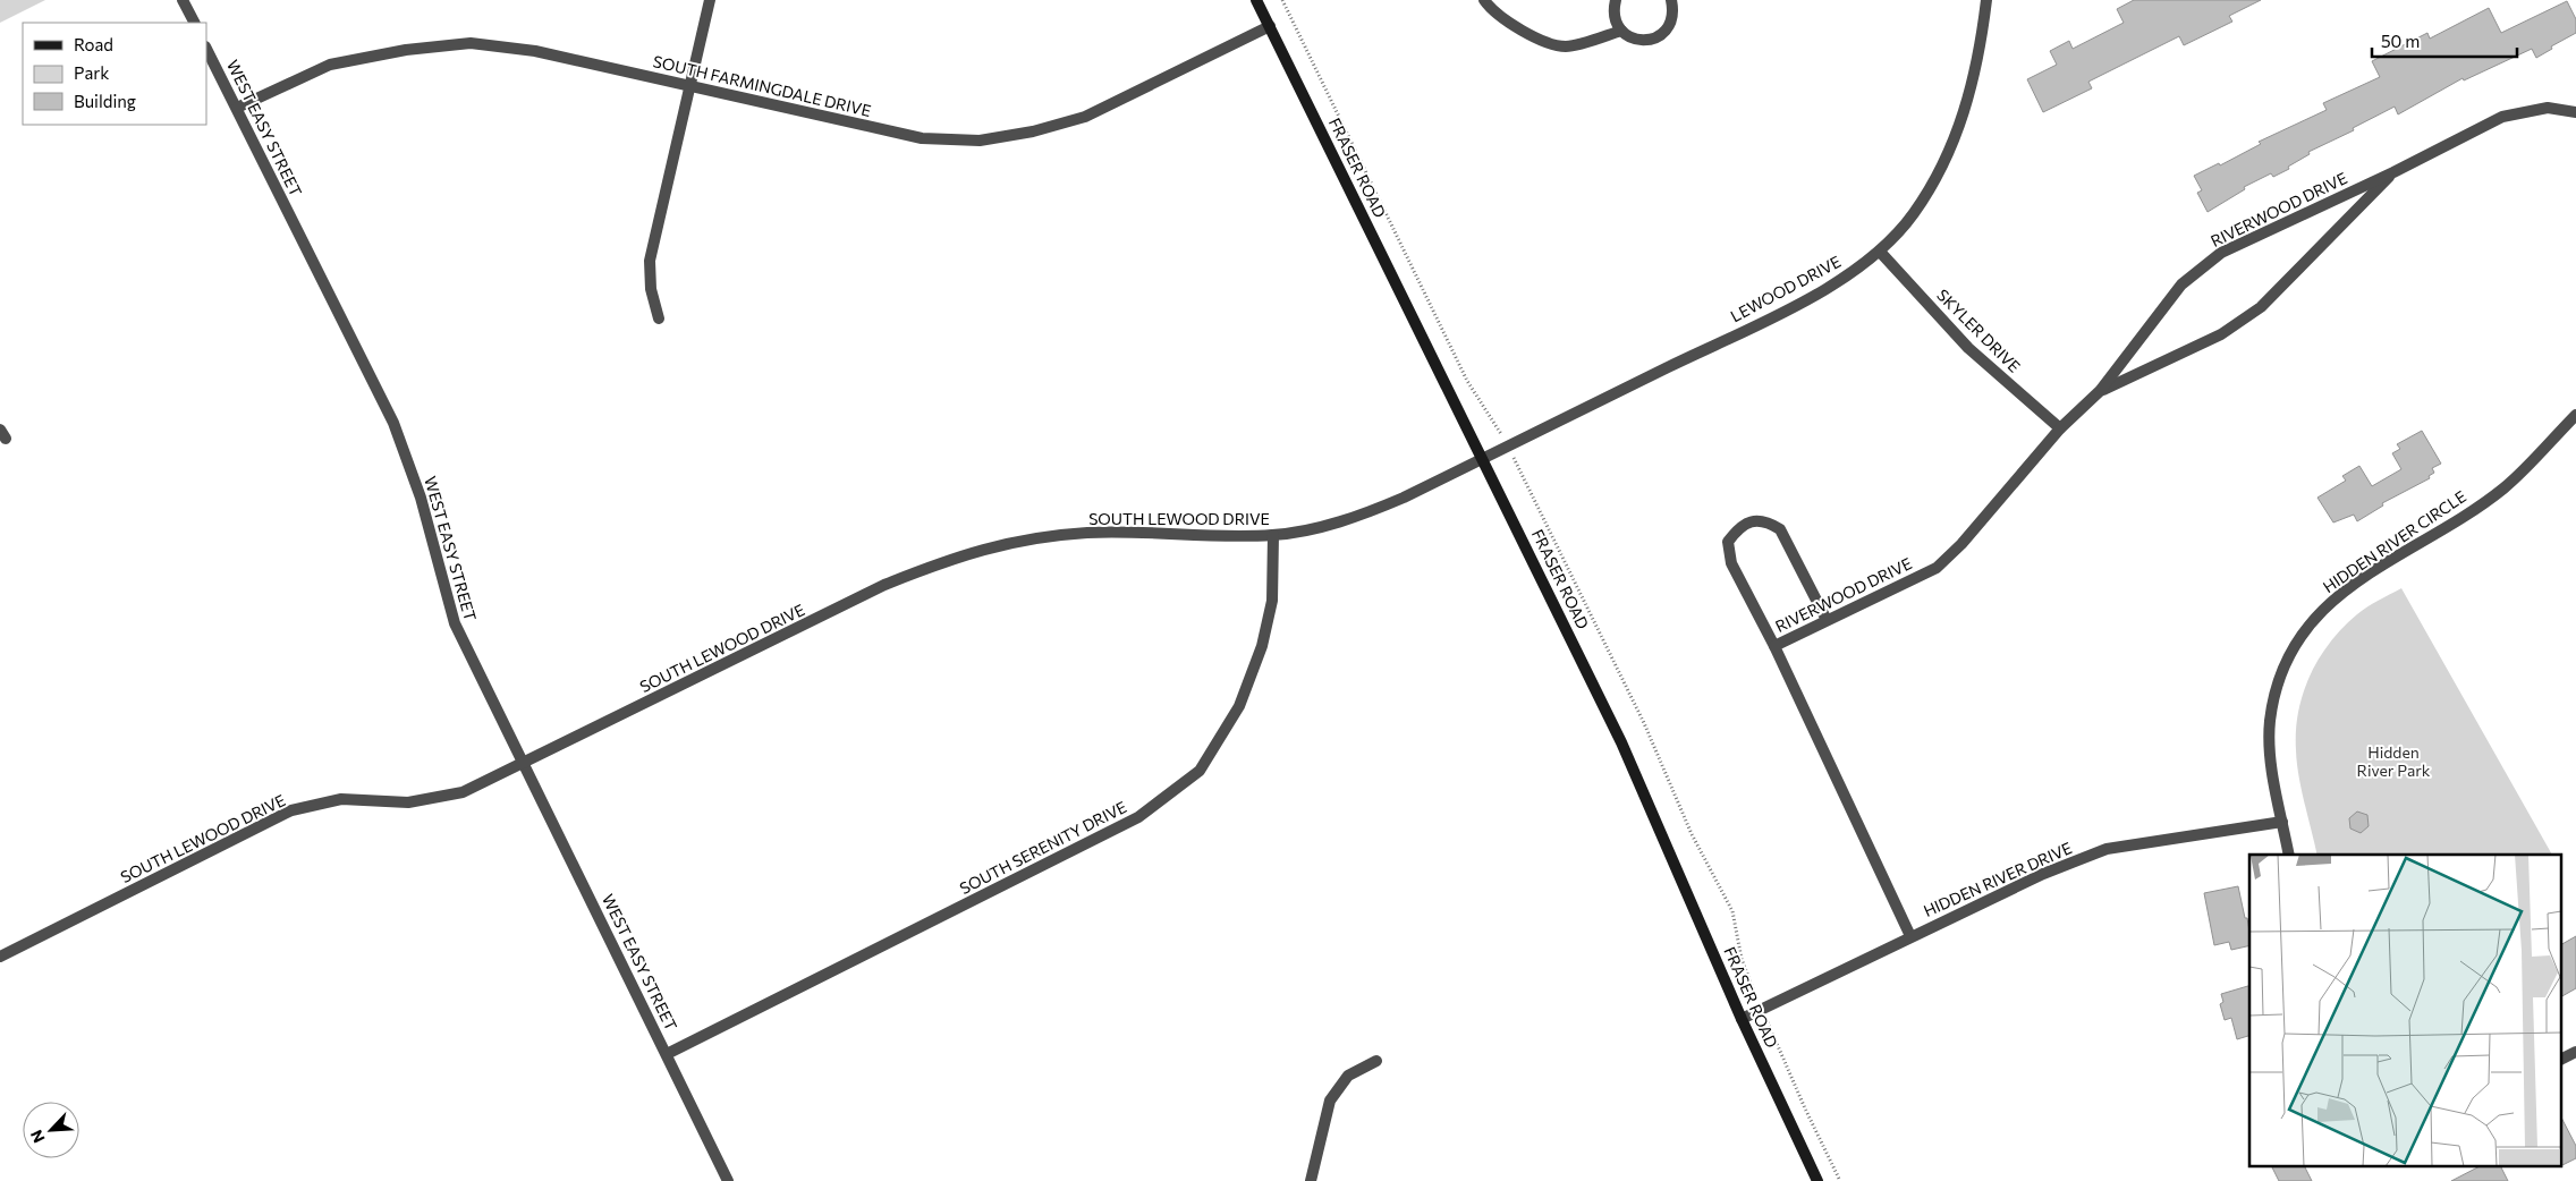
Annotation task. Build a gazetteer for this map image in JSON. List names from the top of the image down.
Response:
{
  "streets": {
    "street": [
      "SOUTH FARMINGDALE DRIVE",
      "WEST EASY STREET",
      "FRASER ROAD",
      "RIVERWOOD DRIVE",
      "LEWOOD DRIVE",
      "SKYLER DRIVE",
      "SOUTH LEWOOD DRIVE",
      "HIDDEN RIVER CIRCLE",
      "SOUTH SERENITY DRIVE",
      "HIDDEN RIVER DRIVE"
    ]
  },
  "crossings": [
    ["SOUTH FARMINGDALE DRIVE", "WEST EASY STREET"],
    ["SOUTH FARMINGDALE DRIVE", "FRASER ROAD"],
    ["WEST EASY STREET", "SOUTH LEWOOD DRIVE"],
    ["WEST EASY STREET", "SOUTH SERENITY DRIVE"],
    ["FRASER ROAD", "LEWOOD DRIVE"],
    ["FRASER ROAD", "SOUTH LEWOOD DRIVE"],
    ["FRASER ROAD", "HIDDEN RIVER DRIVE"],
    ["RIVERWOOD DRIVE", "SKYLER DRIVE"],
    ["RIVERWOOD DRIVE", "HIDDEN RIVER DRIVE"],
    ["LEWOOD DRIVE", "SKYLER DRIVE"],
    ["LEWOOD DRIVE", "SOUTH LEWOOD DRIVE"],
    ["SOUTH LEWOOD DRIVE", "SOUTH SERENITY DRIVE"],
    ["HIDDEN RIVER CIRCLE", "HIDDEN RIVER DRIVE"]
  ],
  "parks": ["Hidden River Park"],
  "legend": ["Road", "Park", "Building"],
  "scale_bar": "50 m",
  "north": "bottom left"
}
